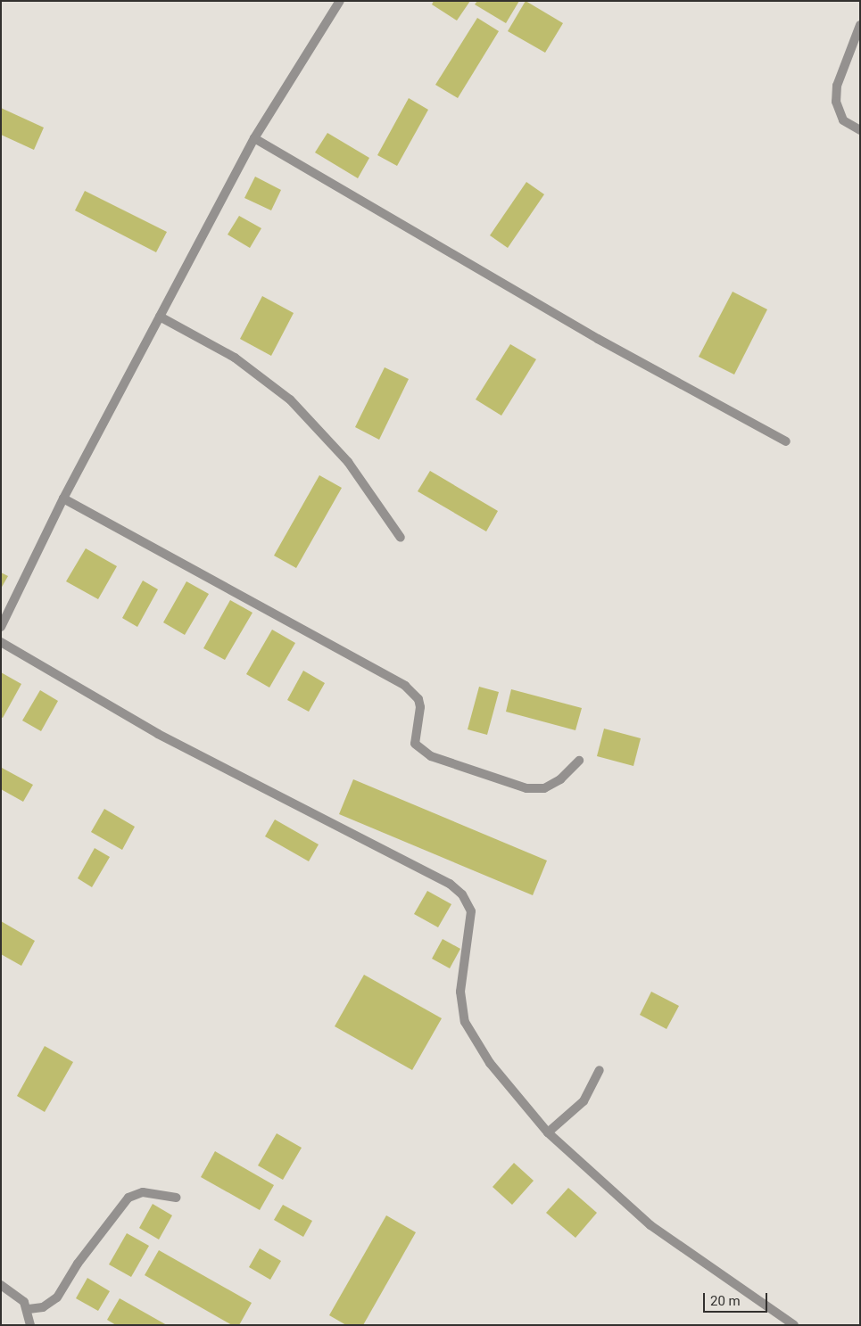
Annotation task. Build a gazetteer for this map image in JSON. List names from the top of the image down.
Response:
{
  "scale_bar": "20 m"
}
